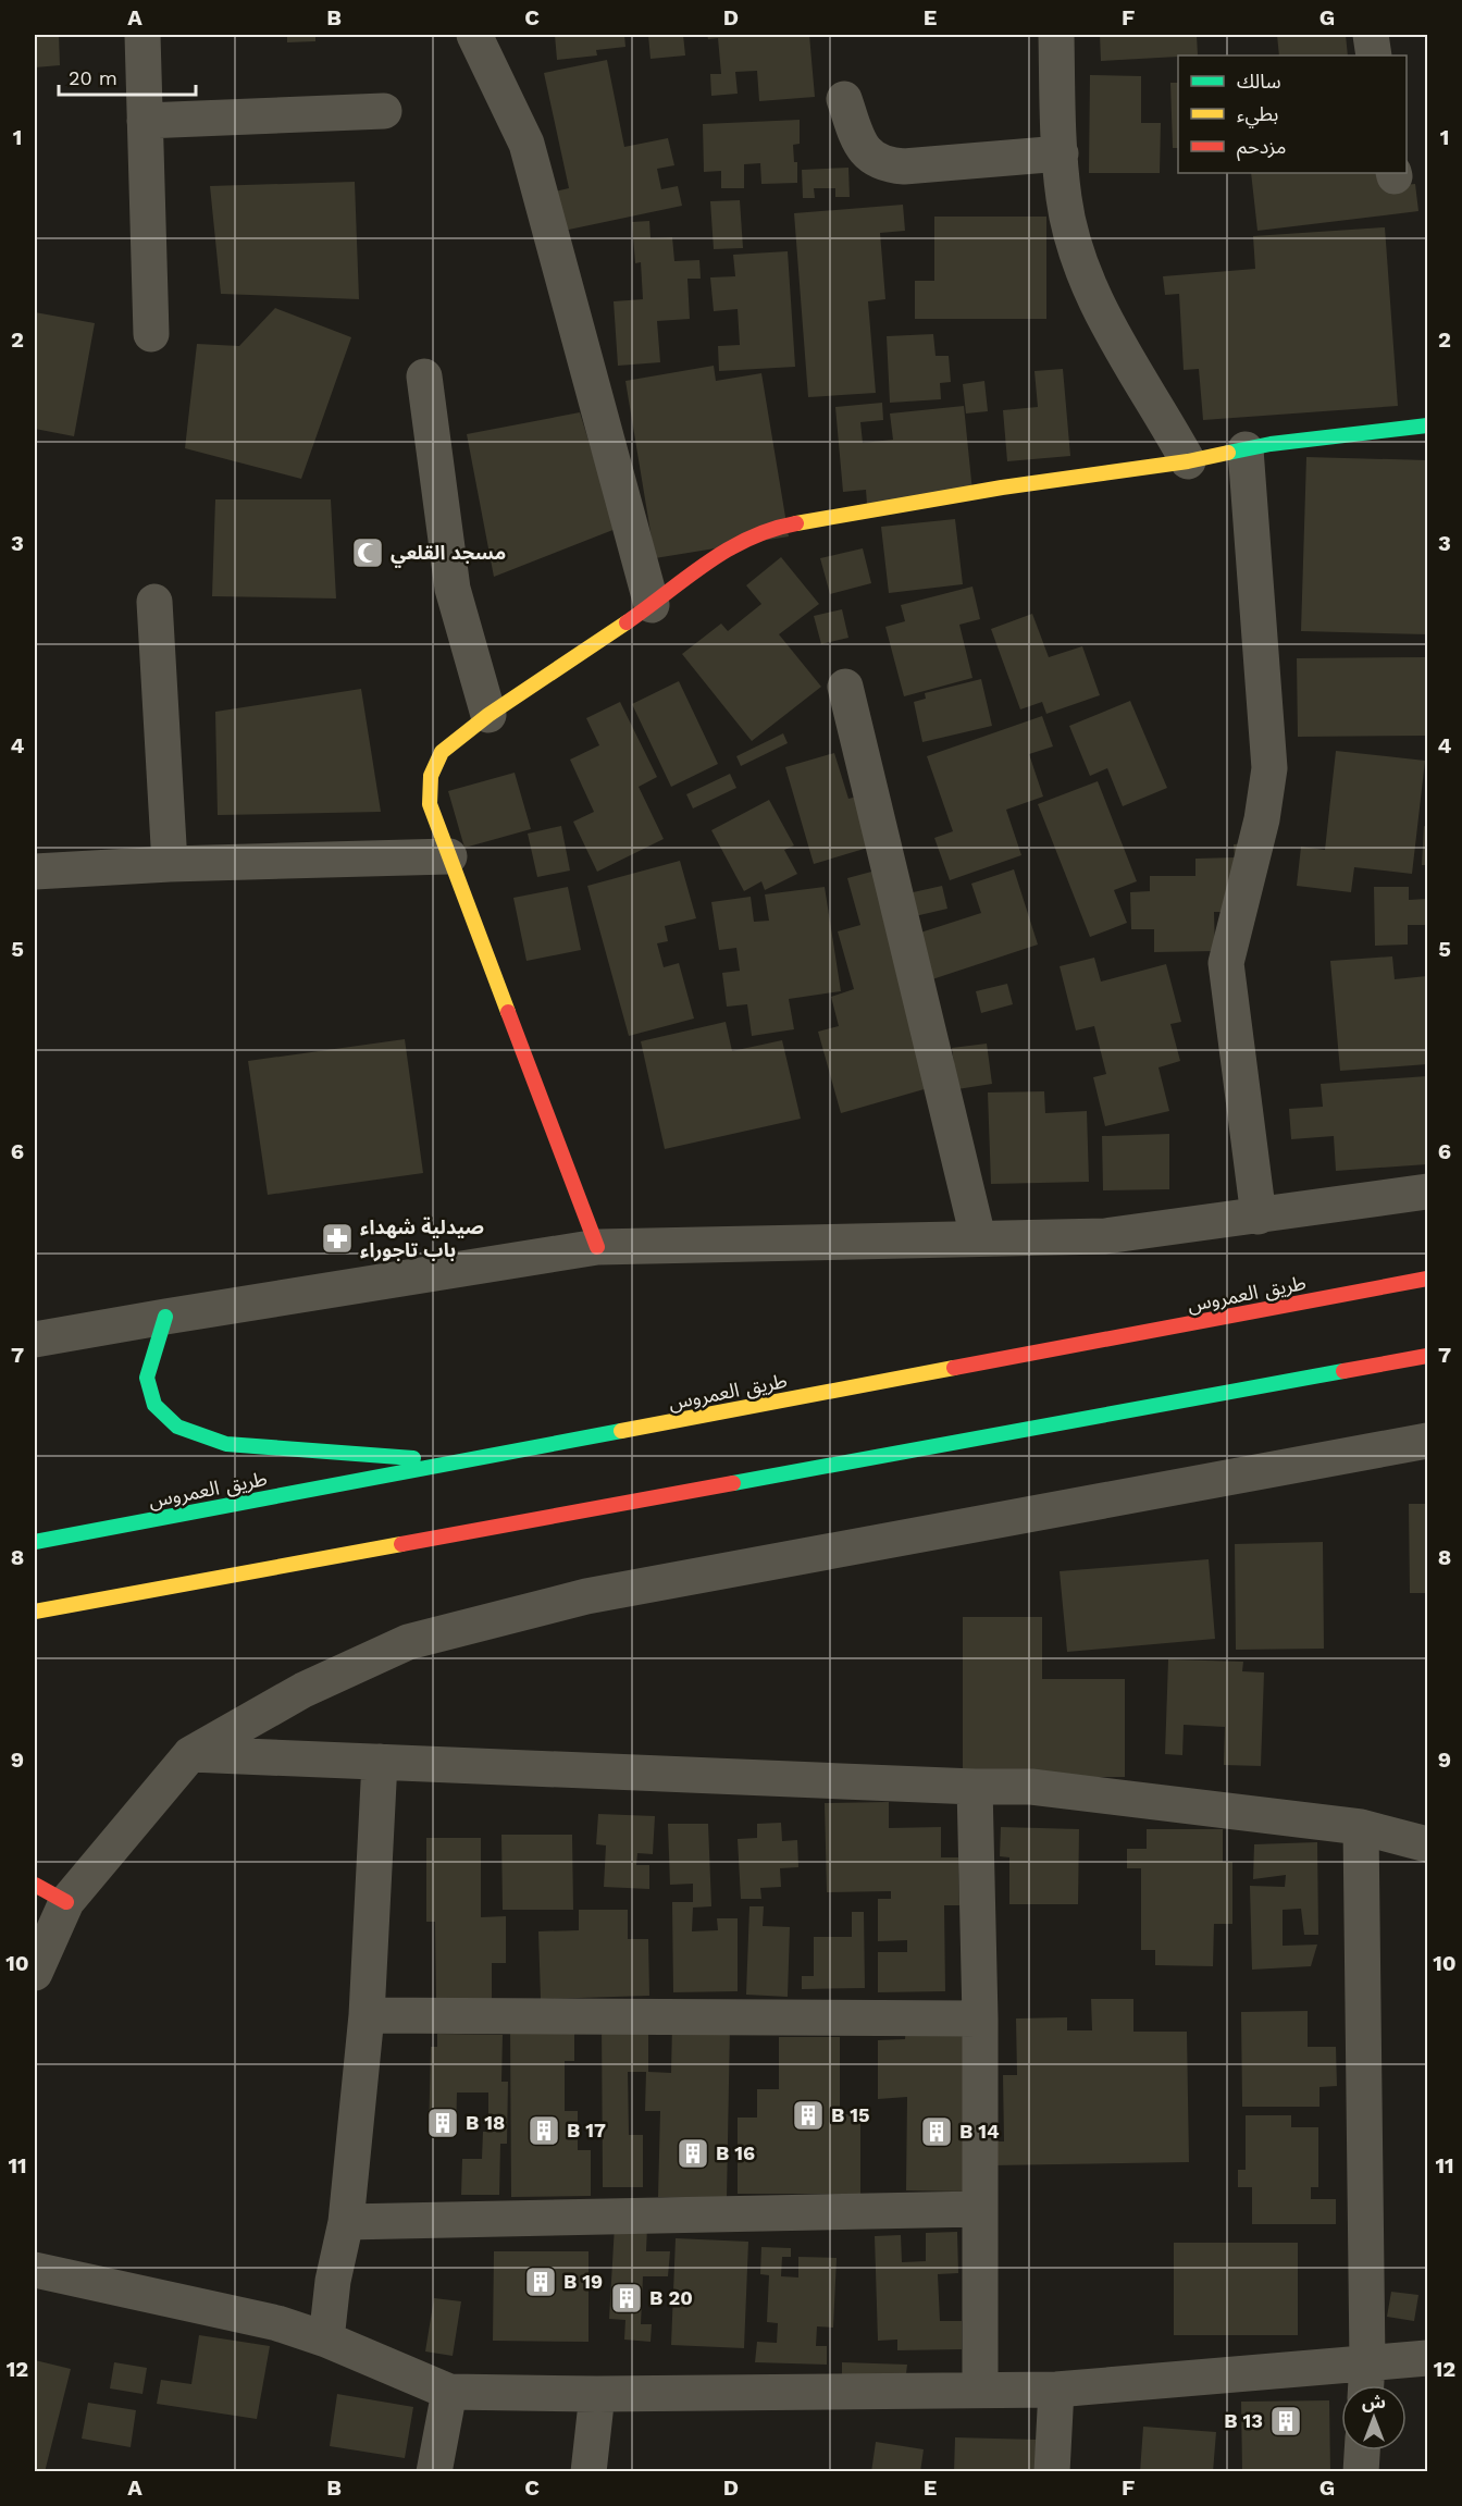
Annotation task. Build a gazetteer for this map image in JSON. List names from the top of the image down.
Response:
{
  "streets": {
    "main road": ["طريق العمروس"]
  },
  "places": {
    "mosque": ["مسجد القلعي"],
    "pharmacy": ["صيدلية شهداء باب تاجوراء"],
    "building": [
      "B 15",
      "B 18",
      "B 17",
      "B 14",
      "B 16",
      "B 19",
      "B 20",
      "B 13"
    ]
  },
  "legend": ["سالك", "بطيء", "مزدحم"],
  "scale_bar": "20 m",
  "north": "top",
  "grid": {
    "columns": [
      "A",
      "B",
      "C",
      "D",
      "E",
      "F",
      "G"
    ],
    "rows": [
      "1",
      "2",
      "3",
      "4",
      "5",
      "6",
      "7",
      "8",
      "9",
      "10",
      "11",
      "12"
    ]
  }
}
